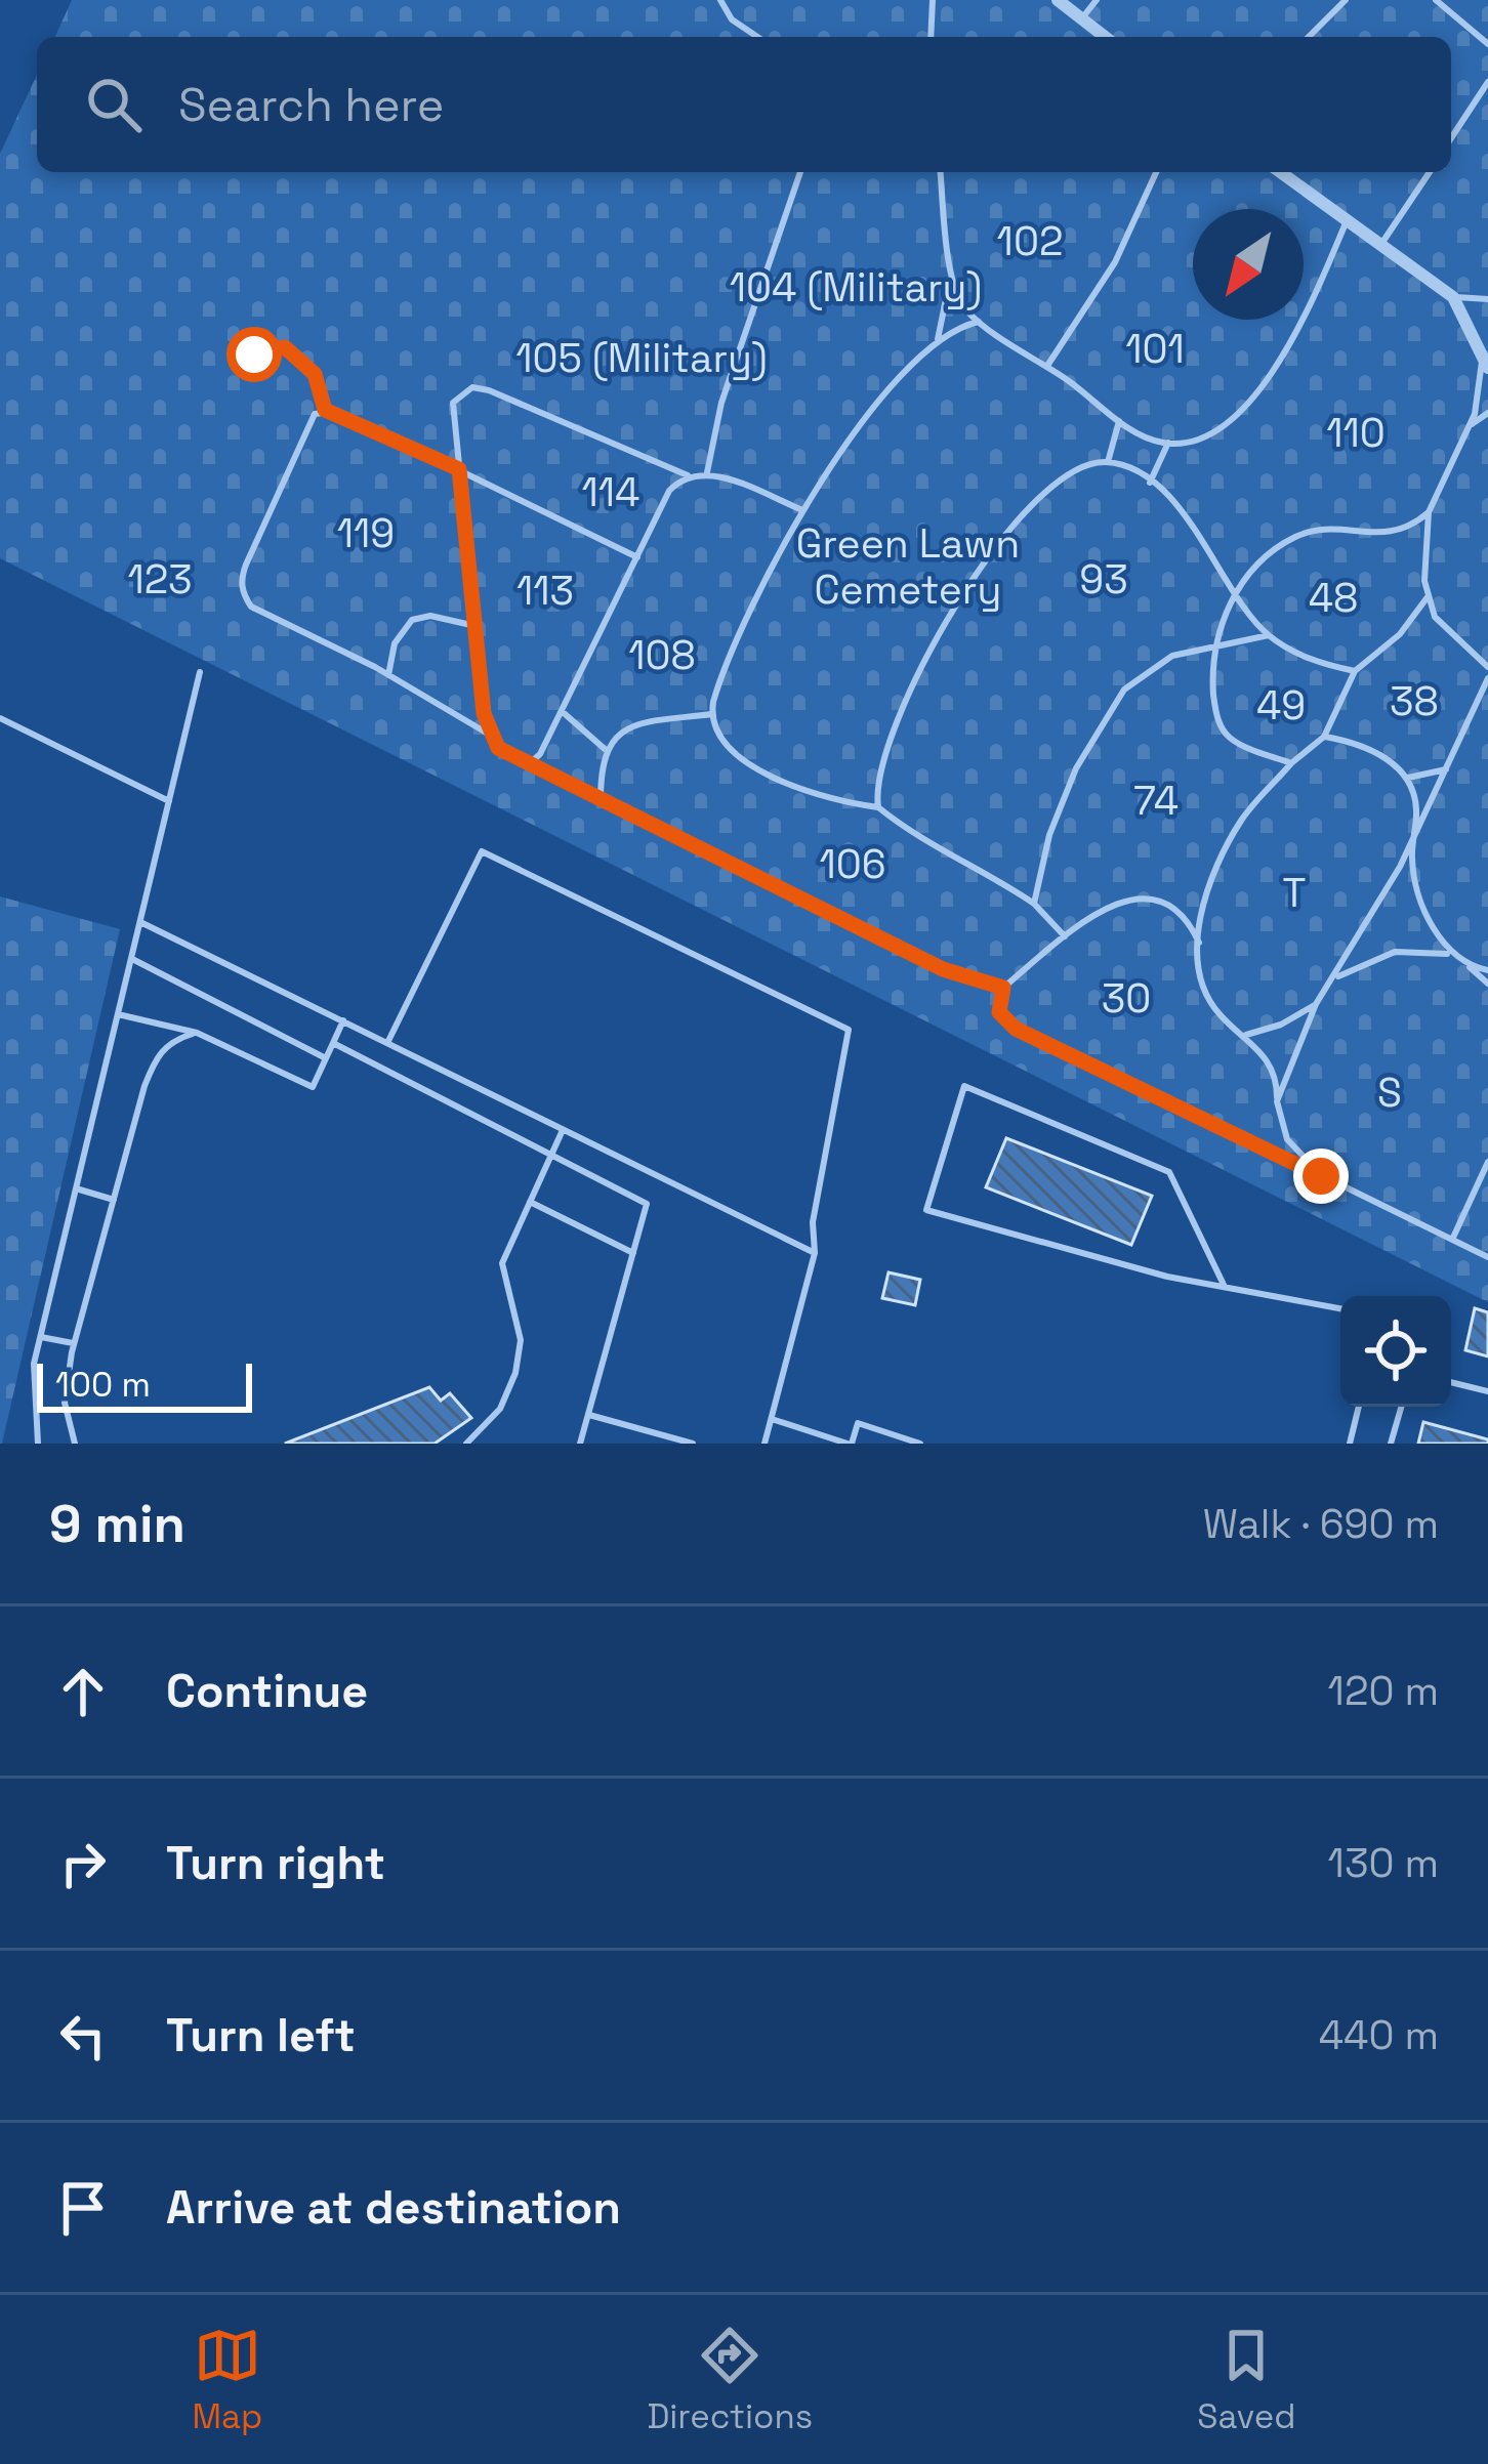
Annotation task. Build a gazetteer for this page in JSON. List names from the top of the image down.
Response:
{
  "parks": [
    "102",
    "104 (Military)",
    "101",
    "105 (Military)",
    "110",
    "114",
    "119",
    "Green Lawn Cemetery",
    "123",
    "93",
    "113",
    "48",
    "108",
    "38",
    "49",
    "74",
    "106",
    "T",
    "30",
    "S"
  ],
  "scale_bar": "100 m",
  "north": "bottom left",
  "page": {
    "search": "Search here",
    "scale": "100 m",
    "heading": ["9 min", "Walk · 690 m"],
    "list": [
      ["Continue", "120 m"],
      ["Turn right", "130 m"],
      ["Turn left", "440 m"],
      "Arrive at destination"
    ],
    "nav": ["Map", "Directions", "Saved"]
  }
}
